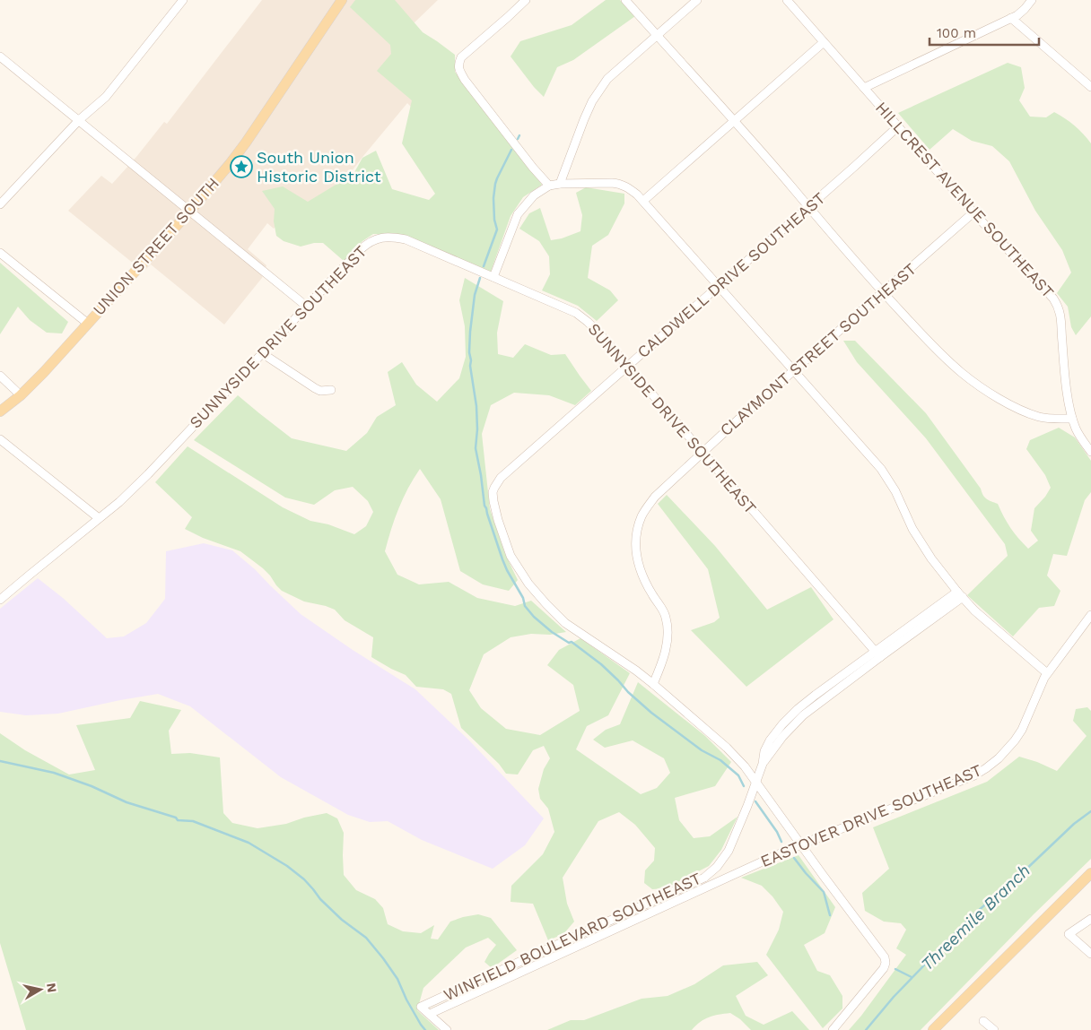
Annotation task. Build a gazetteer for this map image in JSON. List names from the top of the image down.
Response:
{
  "streets": {
    "main road": ["UNION STREET SOUTH"],
    "street": [
      "HILLCREST AVENUE SOUTHEAST",
      "CALDWELL DRIVE SOUTHEAST",
      "SUNNYSIDE DRIVE SOUTHEAST",
      "CLAYMONT STREET SOUTHEAST",
      "EASTOVER DRIVE SOUTHEAST",
      "WINFIELD BOULEVARD SOUTHEAST"
    ]
  },
  "crossings": [
    ["HILLCREST AVENUE SOUTHEAST", "CALDWELL DRIVE SOUTHEAST"],
    ["HILLCREST AVENUE SOUTHEAST", "CLAYMONT STREET SOUTHEAST"],
    ["CALDWELL DRIVE SOUTHEAST", "SUNNYSIDE DRIVE SOUTHEAST"],
    ["CALDWELL DRIVE SOUTHEAST", "CLAYMONT STREET SOUTHEAST"],
    ["CALDWELL DRIVE SOUTHEAST", "EASTOVER DRIVE SOUTHEAST"],
    ["CALDWELL DRIVE SOUTHEAST", "WINFIELD BOULEVARD SOUTHEAST"],
    ["SUNNYSIDE DRIVE SOUTHEAST", "CLAYMONT STREET SOUTHEAST"],
    ["SUNNYSIDE DRIVE SOUTHEAST", "WINFIELD BOULEVARD SOUTHEAST"],
    ["EASTOVER DRIVE SOUTHEAST", "WINFIELD BOULEVARD SOUTHEAST"]
  ],
  "water": ["Threemile Branch"],
  "places": {
    "place": ["South Union Historic District"]
  },
  "scale_bar": "100 m",
  "north": "right"
}
